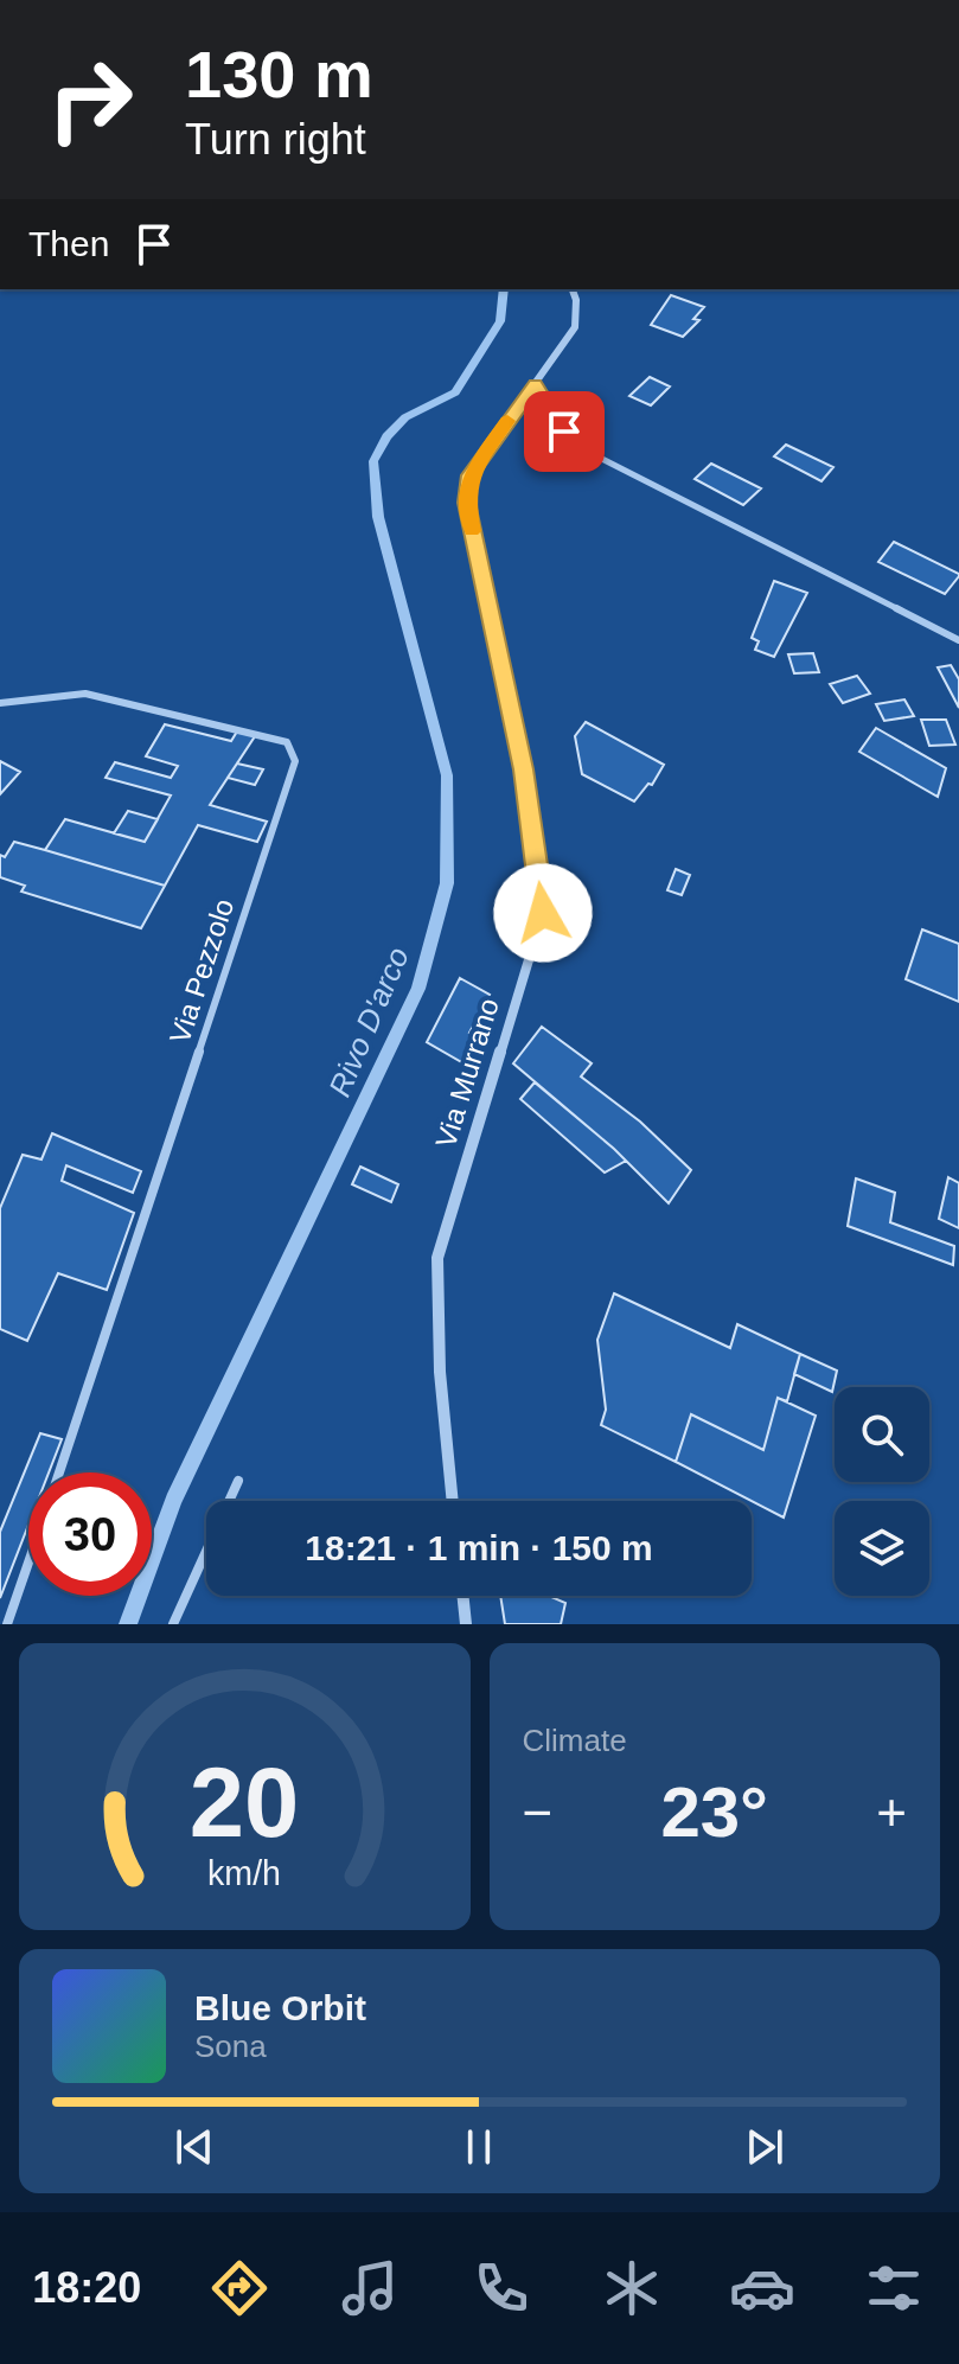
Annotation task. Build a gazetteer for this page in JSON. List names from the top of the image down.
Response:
{
  "streets": {
    "street": ["Via Murrano"],
    "lane": ["Via Pezzolo"]
  },
  "water": ["Rivo D'arco"],
  "page": {
    "turn": ["130 m", "Turn right"],
    "then": "Then",
    "limit": "30",
    "trip": "18:21 · 1 min · 150 m",
    "tile": "Climate",
    "heat": ["−", "23°", "+"],
    "song": ["Blue Orbit", "Sona"],
    "tabs": "18:20",
    "gauge": ["20", "km/h"]
  }
}
